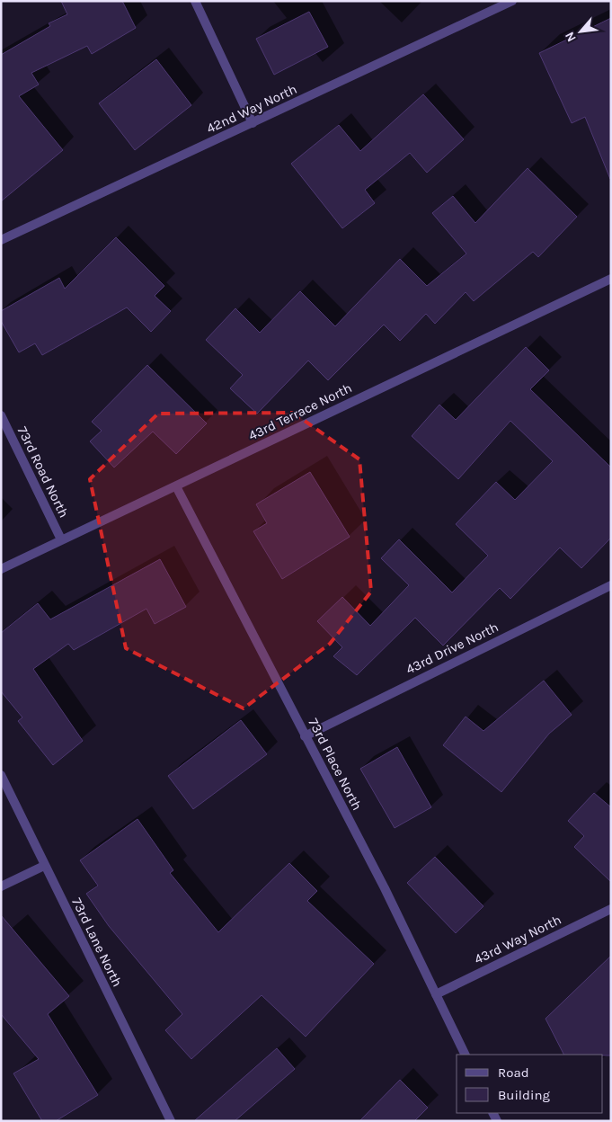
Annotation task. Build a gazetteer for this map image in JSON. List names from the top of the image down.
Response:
{
  "streets": {
    "street": [
      "42nd Way North",
      "43rd Terrace North",
      "73rd Road North",
      "43rd Drive North",
      "73rd Place North",
      "43rd Way North",
      "73rd Lane North"
    ]
  },
  "crossings": [
    ["43rd Terrace North", "73rd Road North"],
    ["43rd Terrace North", "73rd Place North"],
    ["43rd Drive North", "73rd Place North"],
    ["73rd Place North", "43rd Way North"]
  ],
  "legend": ["Road", "Building"],
  "north": "bottom left"
}
